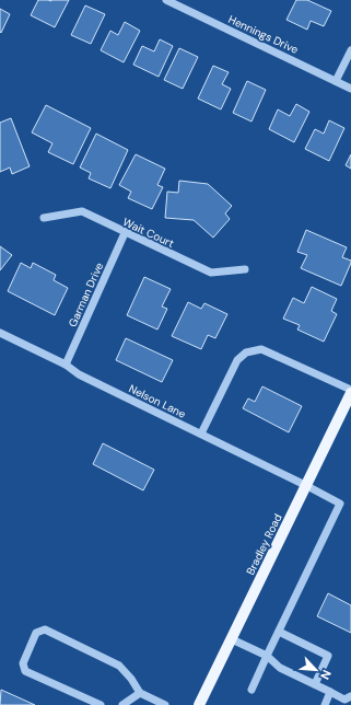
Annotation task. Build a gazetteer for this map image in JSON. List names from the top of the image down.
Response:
{
  "streets": {
    "main road": ["Bradley Road"],
    "street": [
      "Hennings Drive",
      "Wait Court",
      "Garman Drive",
      "Nelson Lane"
    ]
  },
  "crossings": [
    ["Wait Court", "Garman Drive"],
    ["Garman Drive", "Nelson Lane"],
    ["Nelson Lane", "Bradley Road"]
  ],
  "north": "bottom right"
}
